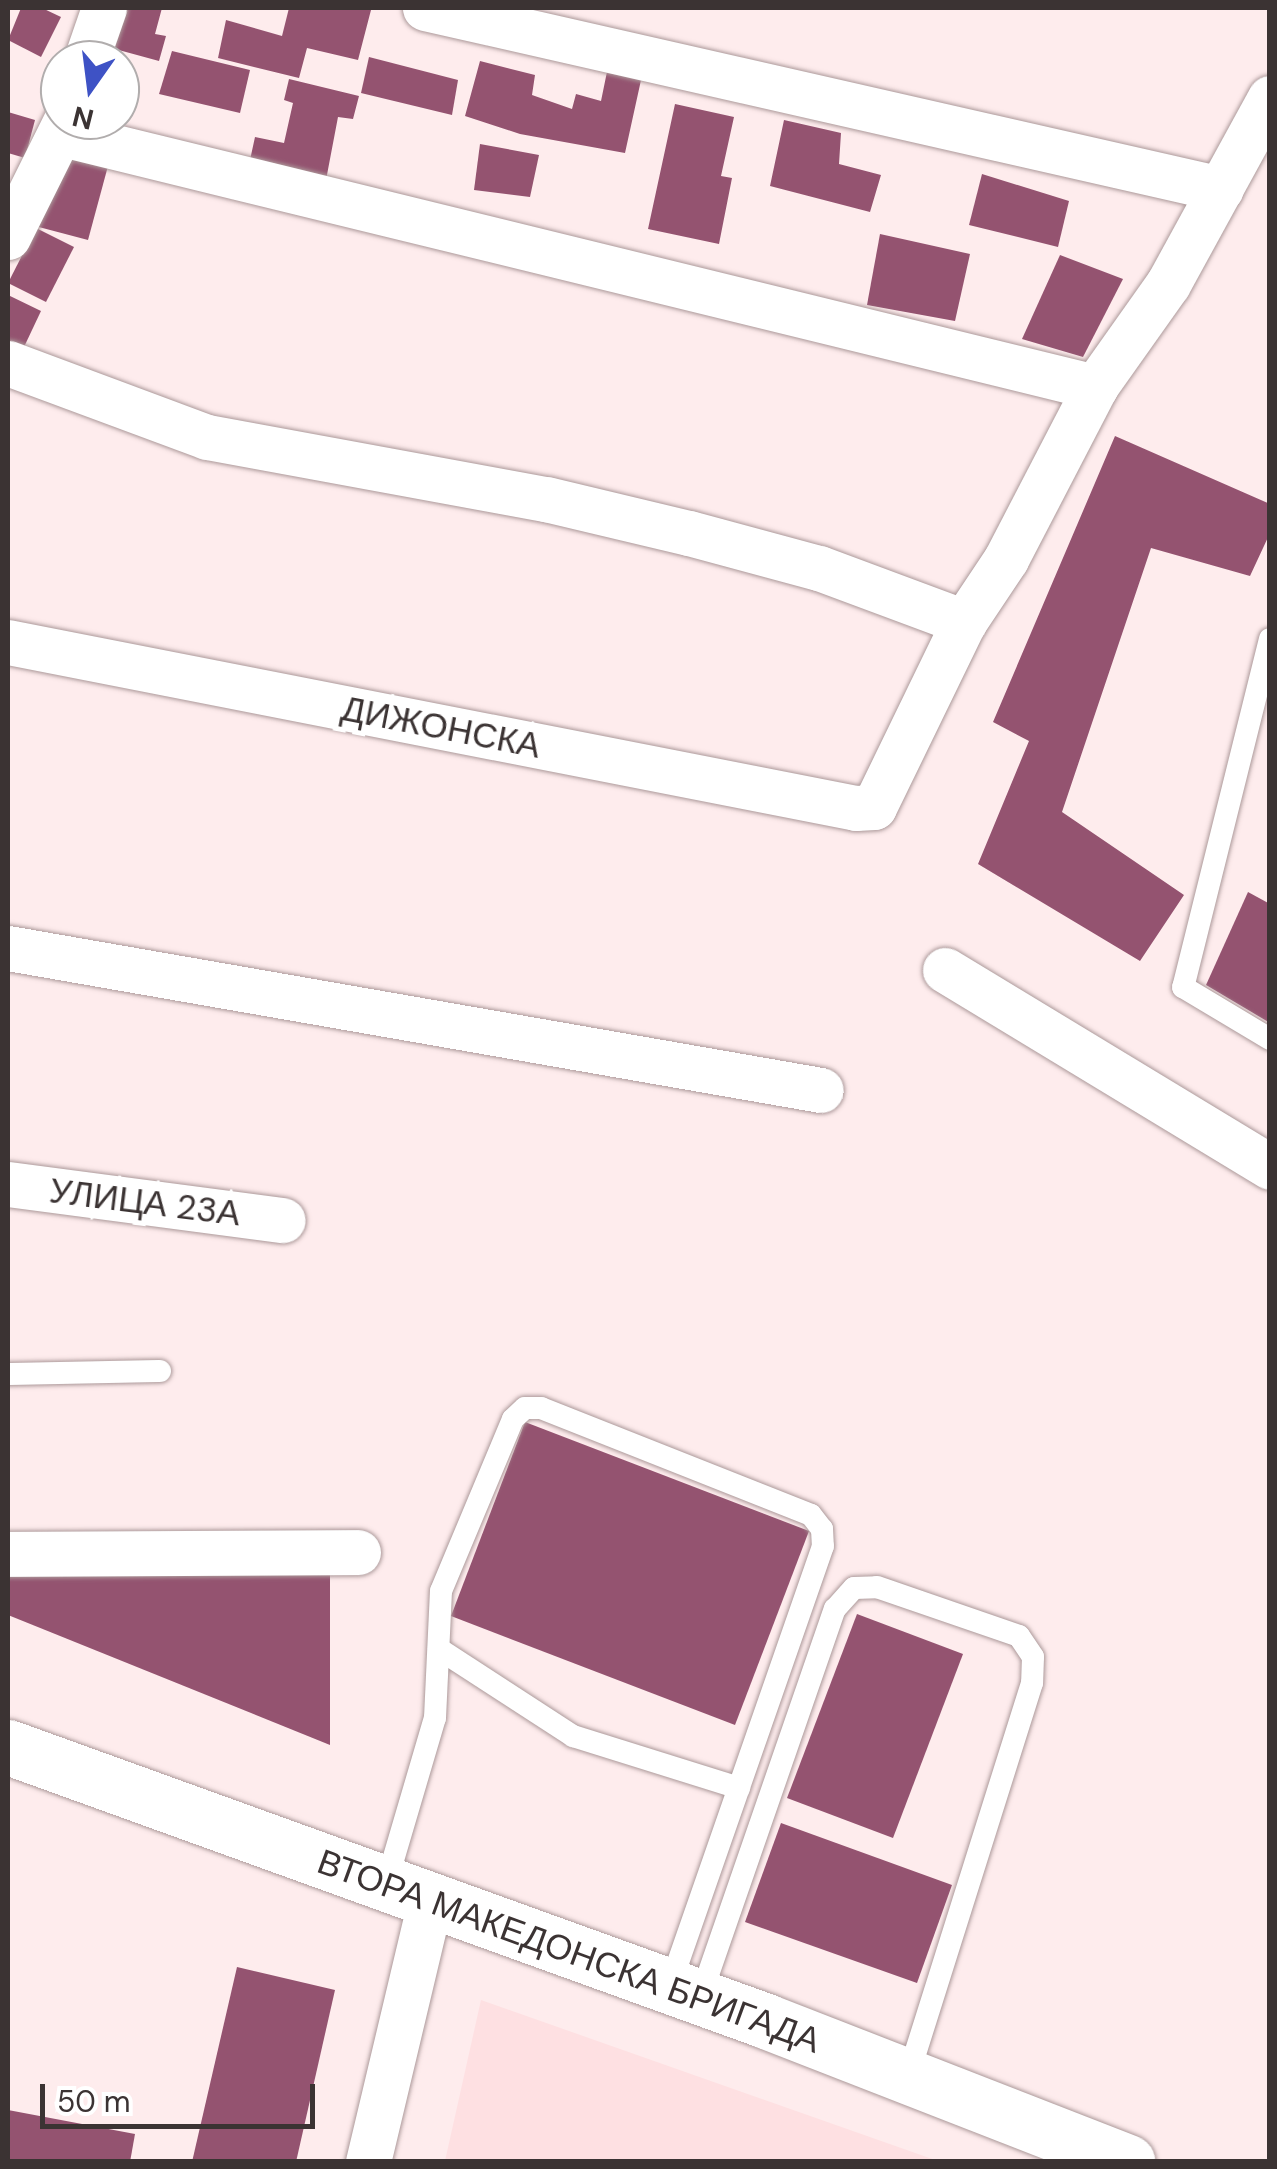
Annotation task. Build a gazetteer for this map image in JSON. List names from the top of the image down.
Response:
{
  "streets": {
    "street": ["ДИЖОНСКА", "УЛИЦА 23А", "ВТОРА МАКЕДОНСКА БРИГАДА"]
  },
  "scale_bar": "50 m",
  "north": "bottom"
}
